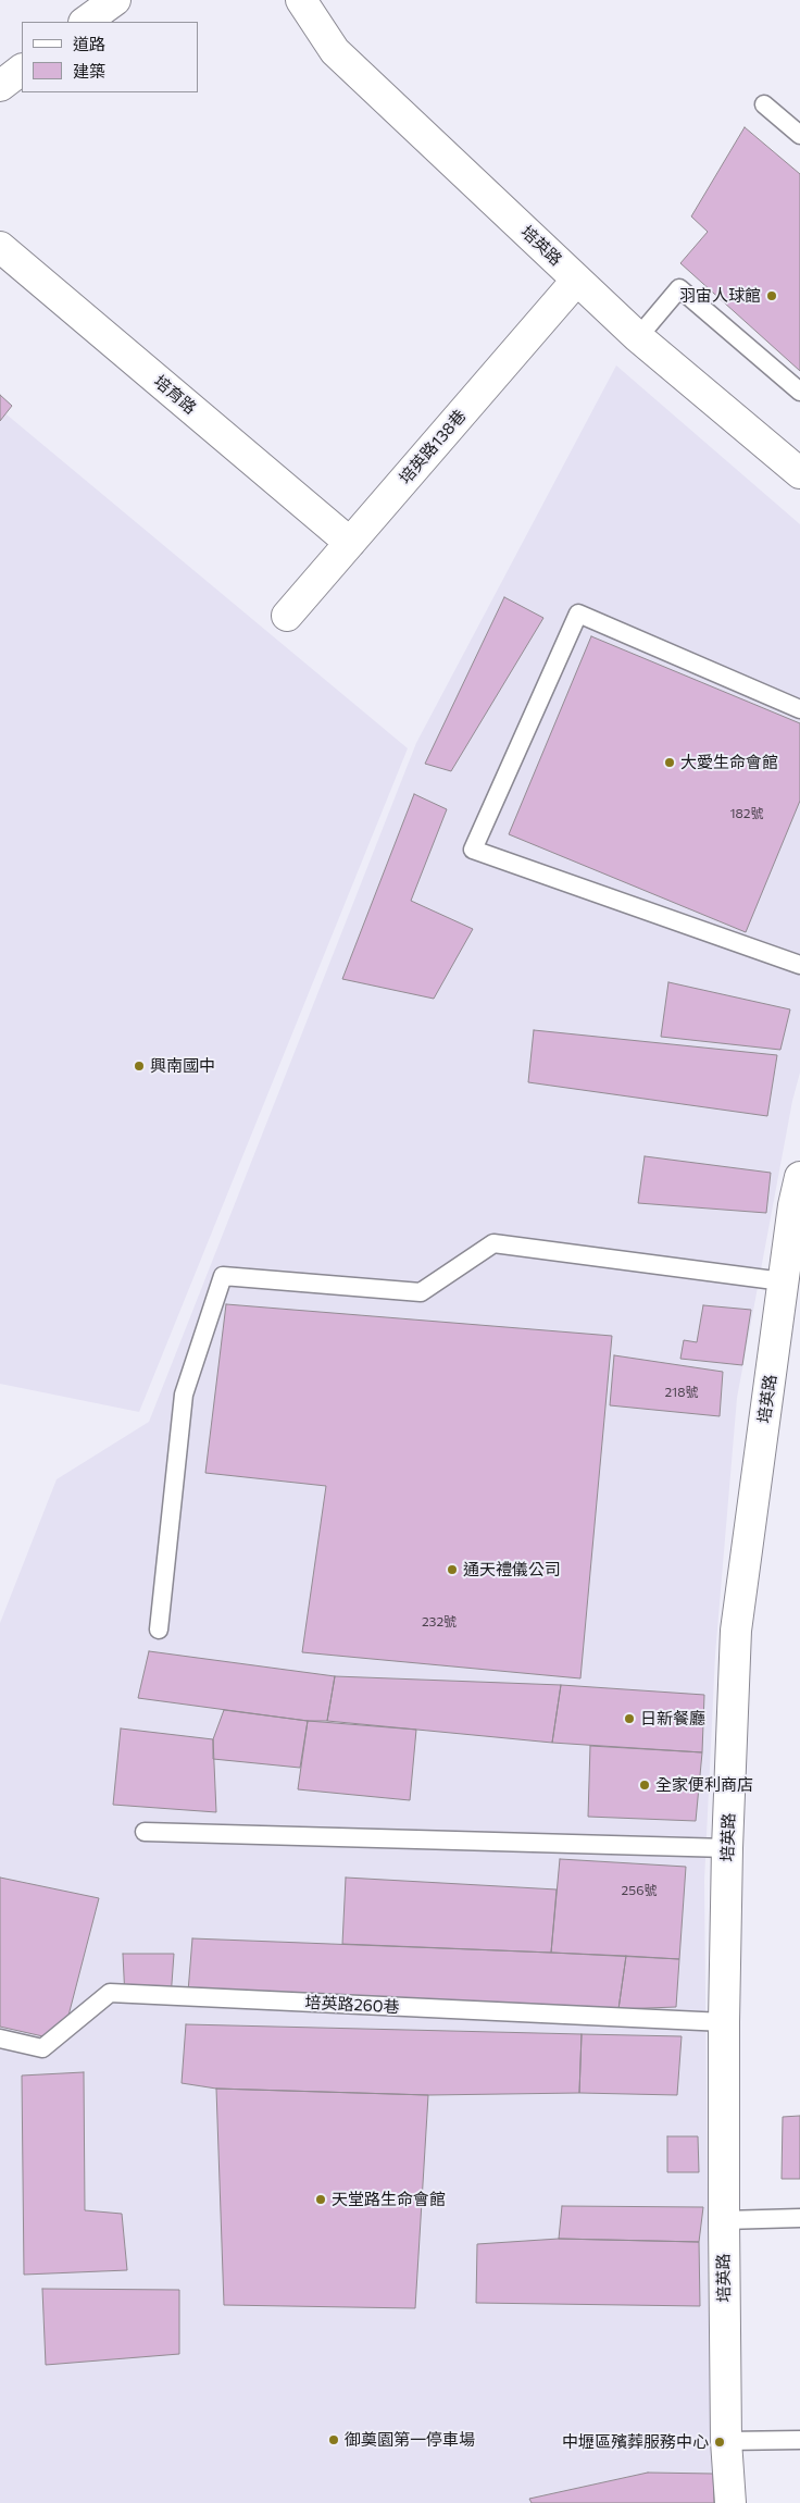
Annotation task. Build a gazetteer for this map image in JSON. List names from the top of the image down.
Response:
{
  "streets": {
    "street": ["培英路", "培育路", "培英路138巷"],
    "lane": ["培英路260巷"]
  },
  "crossings": [
    ["培英路", "培英路138巷"],
    ["培英路", "培英路260巷"],
    ["培育路", "培英路138巷"]
  ],
  "places": [
    "羽宙人球館",
    "大愛生命會館",
    "興南國中",
    "通天禮儀公司",
    "日新餐廳",
    "全家便利商店",
    "天堂路生命會館",
    "御奠園第一停車場",
    "中壢區殯葬服務中心"
  ],
  "house_numbers": [
    "182號",
    "218號",
    "232號",
    "256號"
  ],
  "legend": ["道路", "建築"]
}
